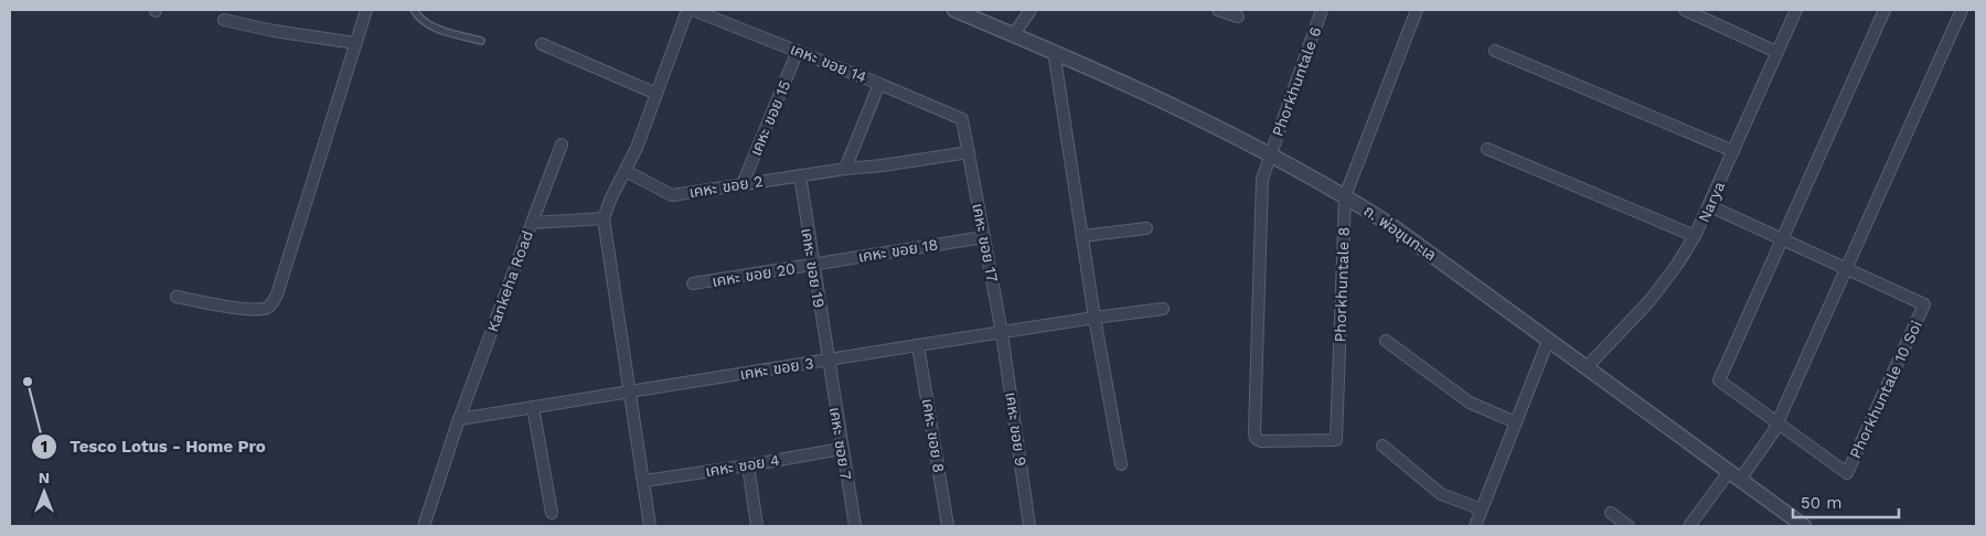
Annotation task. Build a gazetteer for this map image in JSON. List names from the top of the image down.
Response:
{
  "streets": {
    "street": [
      "เคหะ ขอย 14",
      "Phorkhuntale 6",
      "เคหะ ขอย 15",
      "เคหะ ขอย 2",
      "Narya",
      "ถ. พ่อขุนทะเล",
      "เคหะ ขอย 17",
      "เคหะ ขอย 18",
      "เคหะ ขอย 19",
      "เคหะ ขอย 20",
      "Kankeha Road",
      "Phorkhuntale 8",
      "เคหะ ขอย 3",
      "Phorkhuntale 10 Soi",
      "เคหะ ขอย 9",
      "เคหะ ขอย 8",
      "เคหะ ซอย 7",
      "เคหะ ซอย 4"
    ]
  },
  "crossings": [
    ["เคหะ ขอย 14", "เคหะ ขอย 15"],
    ["เคหะ ขอย 14", "เคหะ ขอย 17"],
    ["Phorkhuntale 6", "ถ. พ่อขุนทะเล"],
    ["Phorkhuntale 6", "Phorkhuntale 8"],
    ["เคหะ ขอย 15", "เคหะ ขอย 2"],
    ["เคหะ ขอย 2", "เคหะ ขอย 19"],
    ["Narya", "ถ. พ่อขุนทะเล"],
    ["Narya", "Phorkhuntale 10 Soi"],
    ["ถ. พ่อขุนทะเล", "Phorkhuntale 8"],
    ["เคหะ ขอย 17", "เคหะ ขอย 18"],
    ["เคหะ ขอย 17", "เคหะ ขอย 3"],
    ["เคหะ ขอย 17", "เคหะ ขอย 9"],
    ["เคหะ ขอย 18", "เคหะ ขอย 19"],
    ["เคหะ ขอย 18", "เคหะ ขอย 20"],
    ["เคหะ ขอย 19", "เคหะ ขอย 20"],
    ["เคหะ ขอย 19", "เคหะ ขอย 3"],
    ["เคหะ ขอย 19", "เคหะ ซอย 7"],
    ["Kankeha Road", "เคหะ ขอย 3"],
    ["เคหะ ขอย 3", "เคหะ ขอย 9"],
    ["เคหะ ขอย 3", "เคหะ ขอย 8"],
    ["เคหะ ขอย 3", "เคหะ ซอย 7"],
    ["เคหะ ซอย 7", "เคหะ ซอย 4"]
  ],
  "places": ["Tesco Lotus - Home Pro"],
  "scale_bar": "50 m",
  "north": "top"
}
